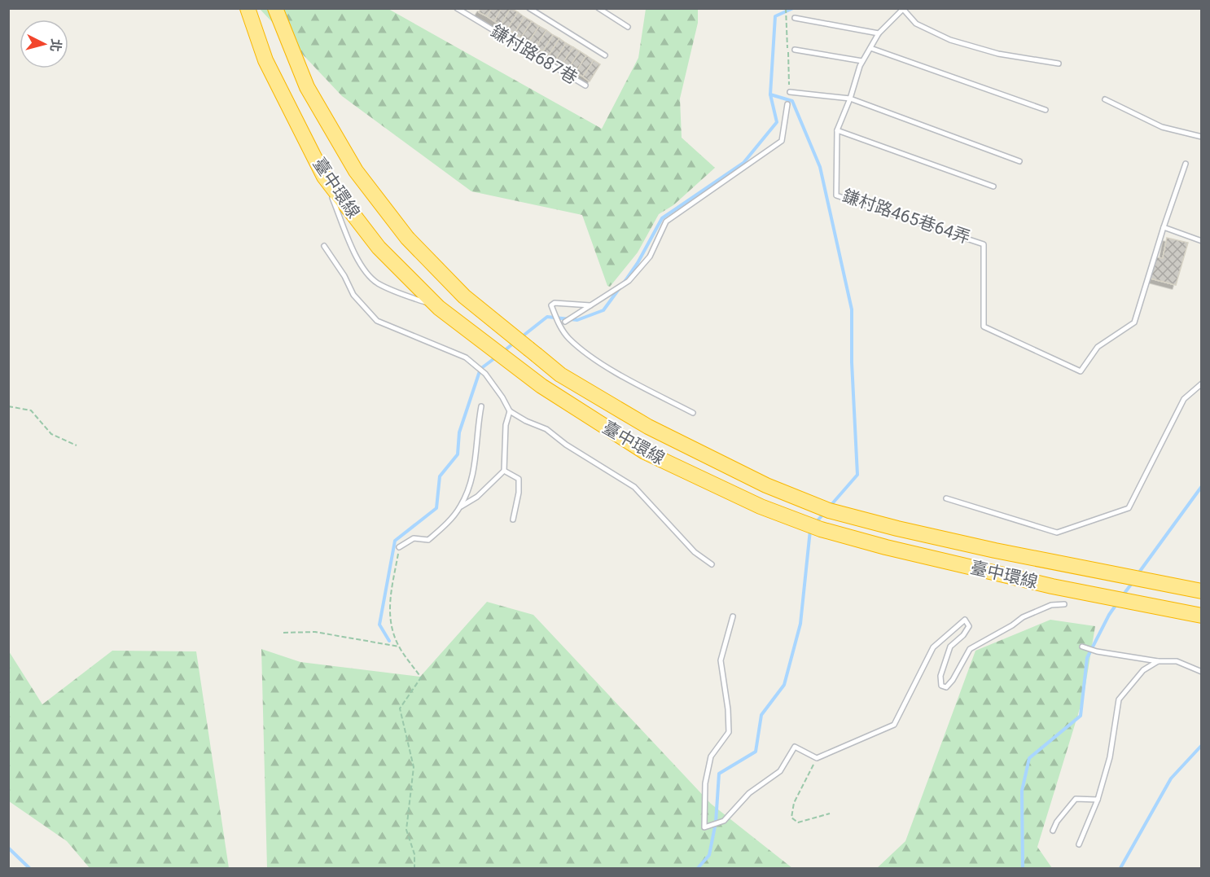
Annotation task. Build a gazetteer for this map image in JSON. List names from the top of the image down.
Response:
{
  "streets": {
    "highway": ["臺中環線"],
    "lane": ["鎌村路687巷", "鎌村路465巷64弄"]
  },
  "north": "right"
}
